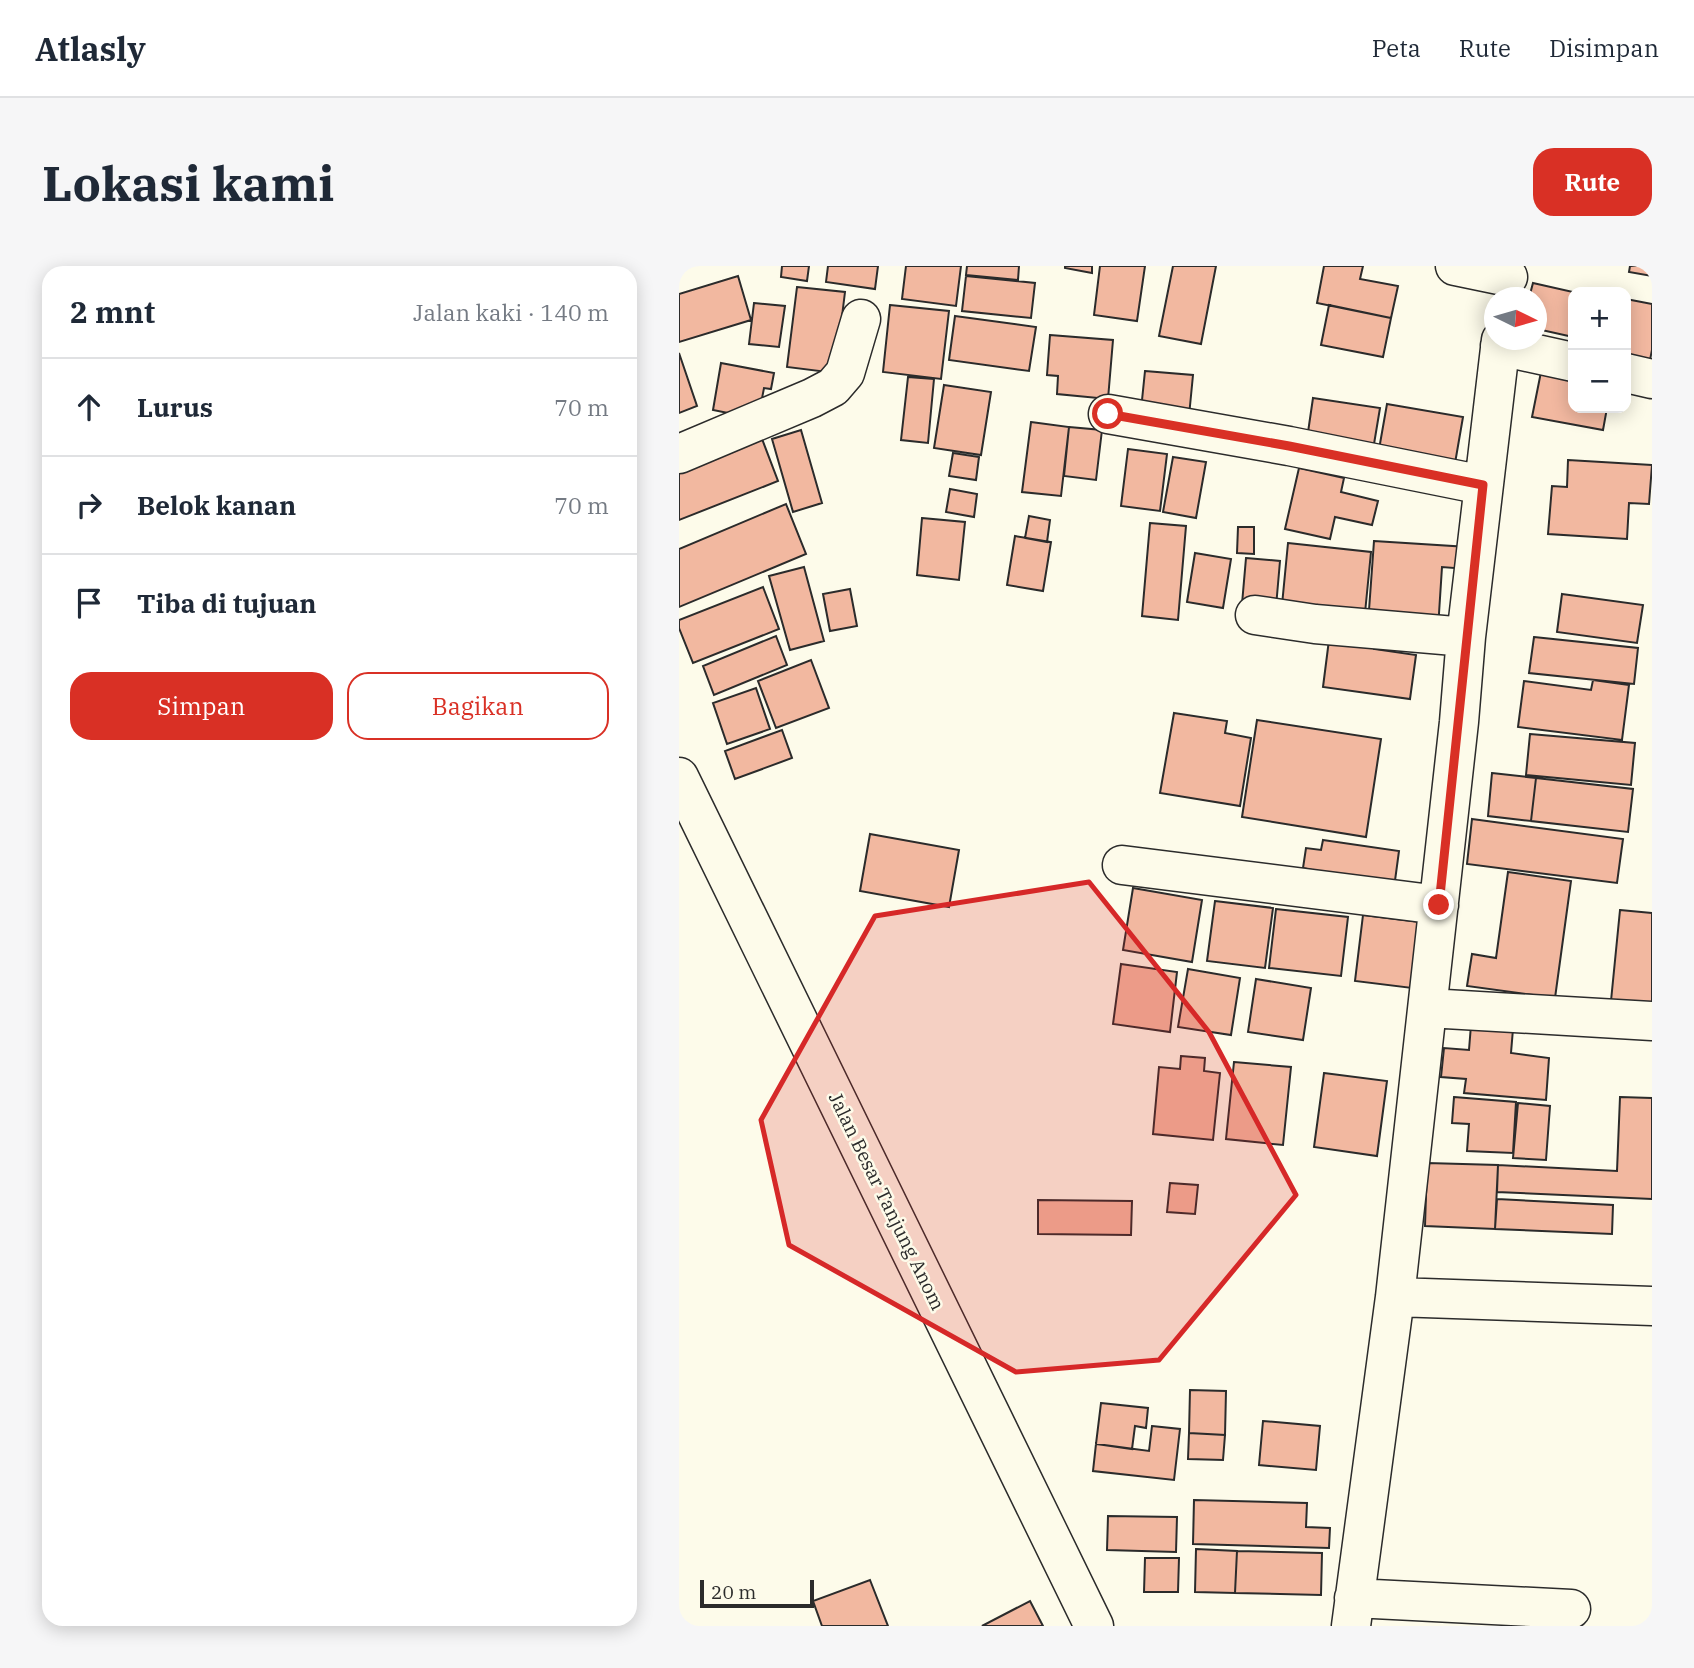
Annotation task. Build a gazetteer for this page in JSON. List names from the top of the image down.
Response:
{
  "streets": {
    "street": ["Jalan Besar Tanjung Anom"]
  },
  "scale_bar": "20 m",
  "north": "right",
  "page": {
    "header": "Atlasly",
    "nav": ["Peta", "Rute", "Disimpan"],
    "buttons": [
      "Rute",
      ["Simpan", "Bagikan"]
    ],
    "title": "Lokasi kami",
    "heading": ["2 mnt", "Jalan kaki · 140 m"],
    "map_buttons": ["+", "−"],
    "list": [
      ["Lurus", "70 m"],
      ["Belok kanan", "70 m"],
      "Tiba di tujuan"
    ],
    "scale": "20 m"
  }
}
